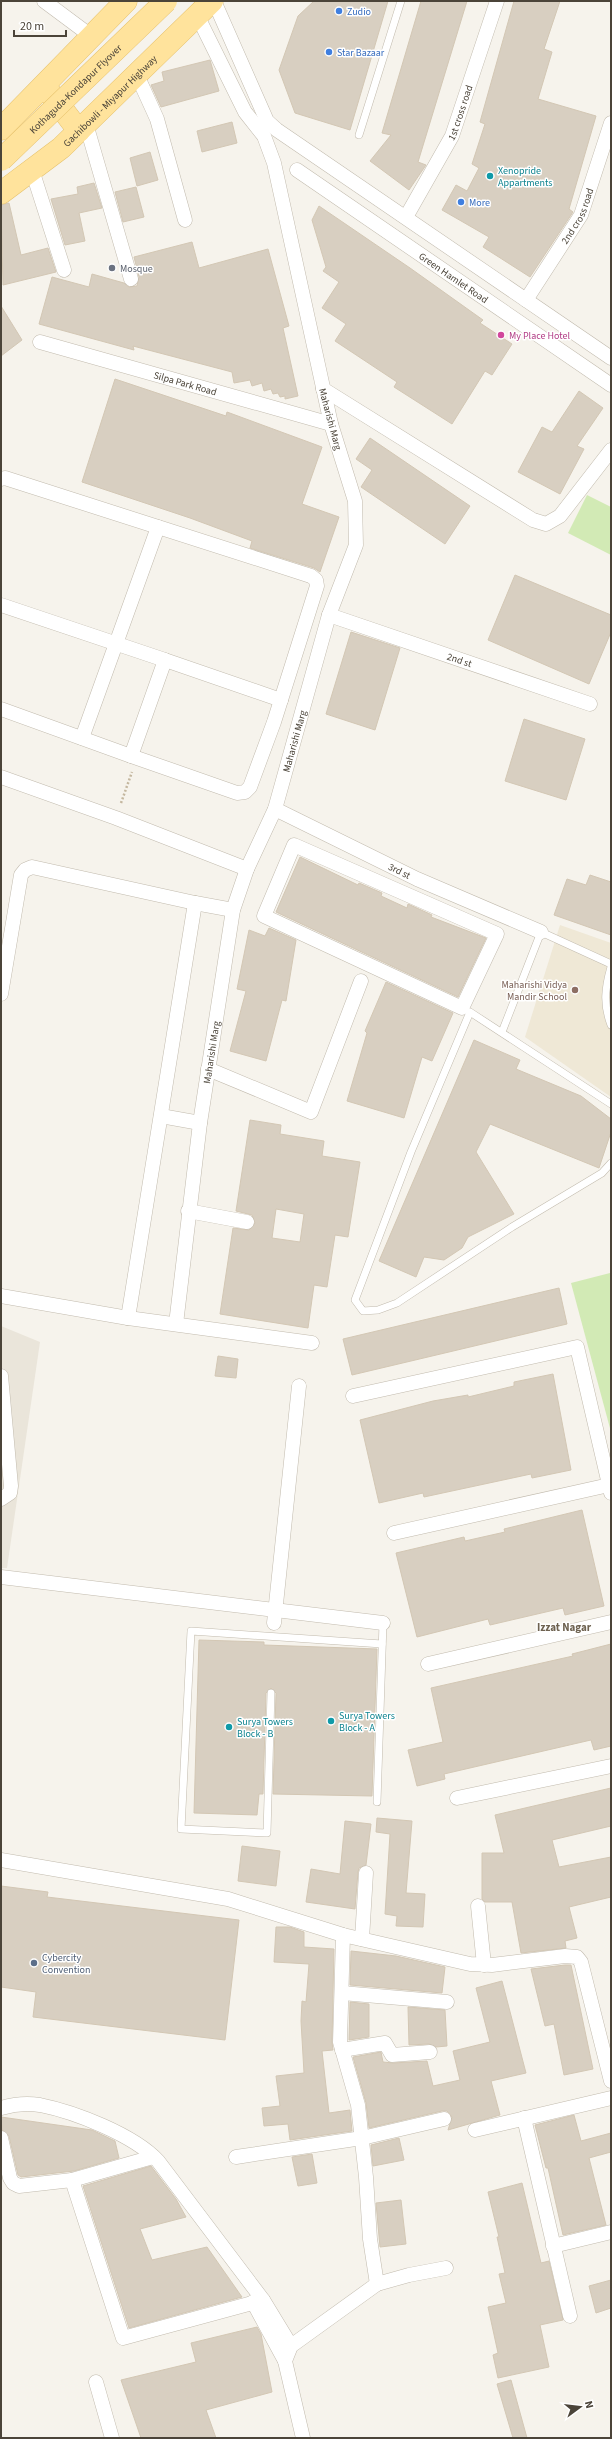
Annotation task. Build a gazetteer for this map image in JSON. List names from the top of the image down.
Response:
{
  "streets": {
    "main road": ["Kothaguda-Kondapur Flyover", "Gachibowli - Miyapur Highway"],
    "street": [
      "1st cross road",
      "2nd cross road",
      "Green Hamlet Road",
      "Silpa Park Road",
      "Maharishi Marg",
      "2nd st",
      "3rd st"
    ]
  },
  "crossings": [
    ["1st cross road", "Green Hamlet Road"],
    ["2nd cross road", "Green Hamlet Road"],
    ["Green Hamlet Road", "Maharishi Marg"],
    ["Silpa Park Road", "Maharishi Marg"],
    ["Maharishi Marg", "2nd st"],
    ["Maharishi Marg", "3rd st"]
  ],
  "districts": ["Izzat Nagar"],
  "places": [
    "Zudio",
    "Star Bazaar",
    "Xenopride Appartments",
    "More",
    "Mosque",
    "My Place Hotel",
    "Maharishi Vidya Mandir School",
    "Surya Towers Block - A",
    "Surya Towers Block - B",
    "Cybercity Convention"
  ],
  "scale_bar": "20 m",
  "north": "right"
}
